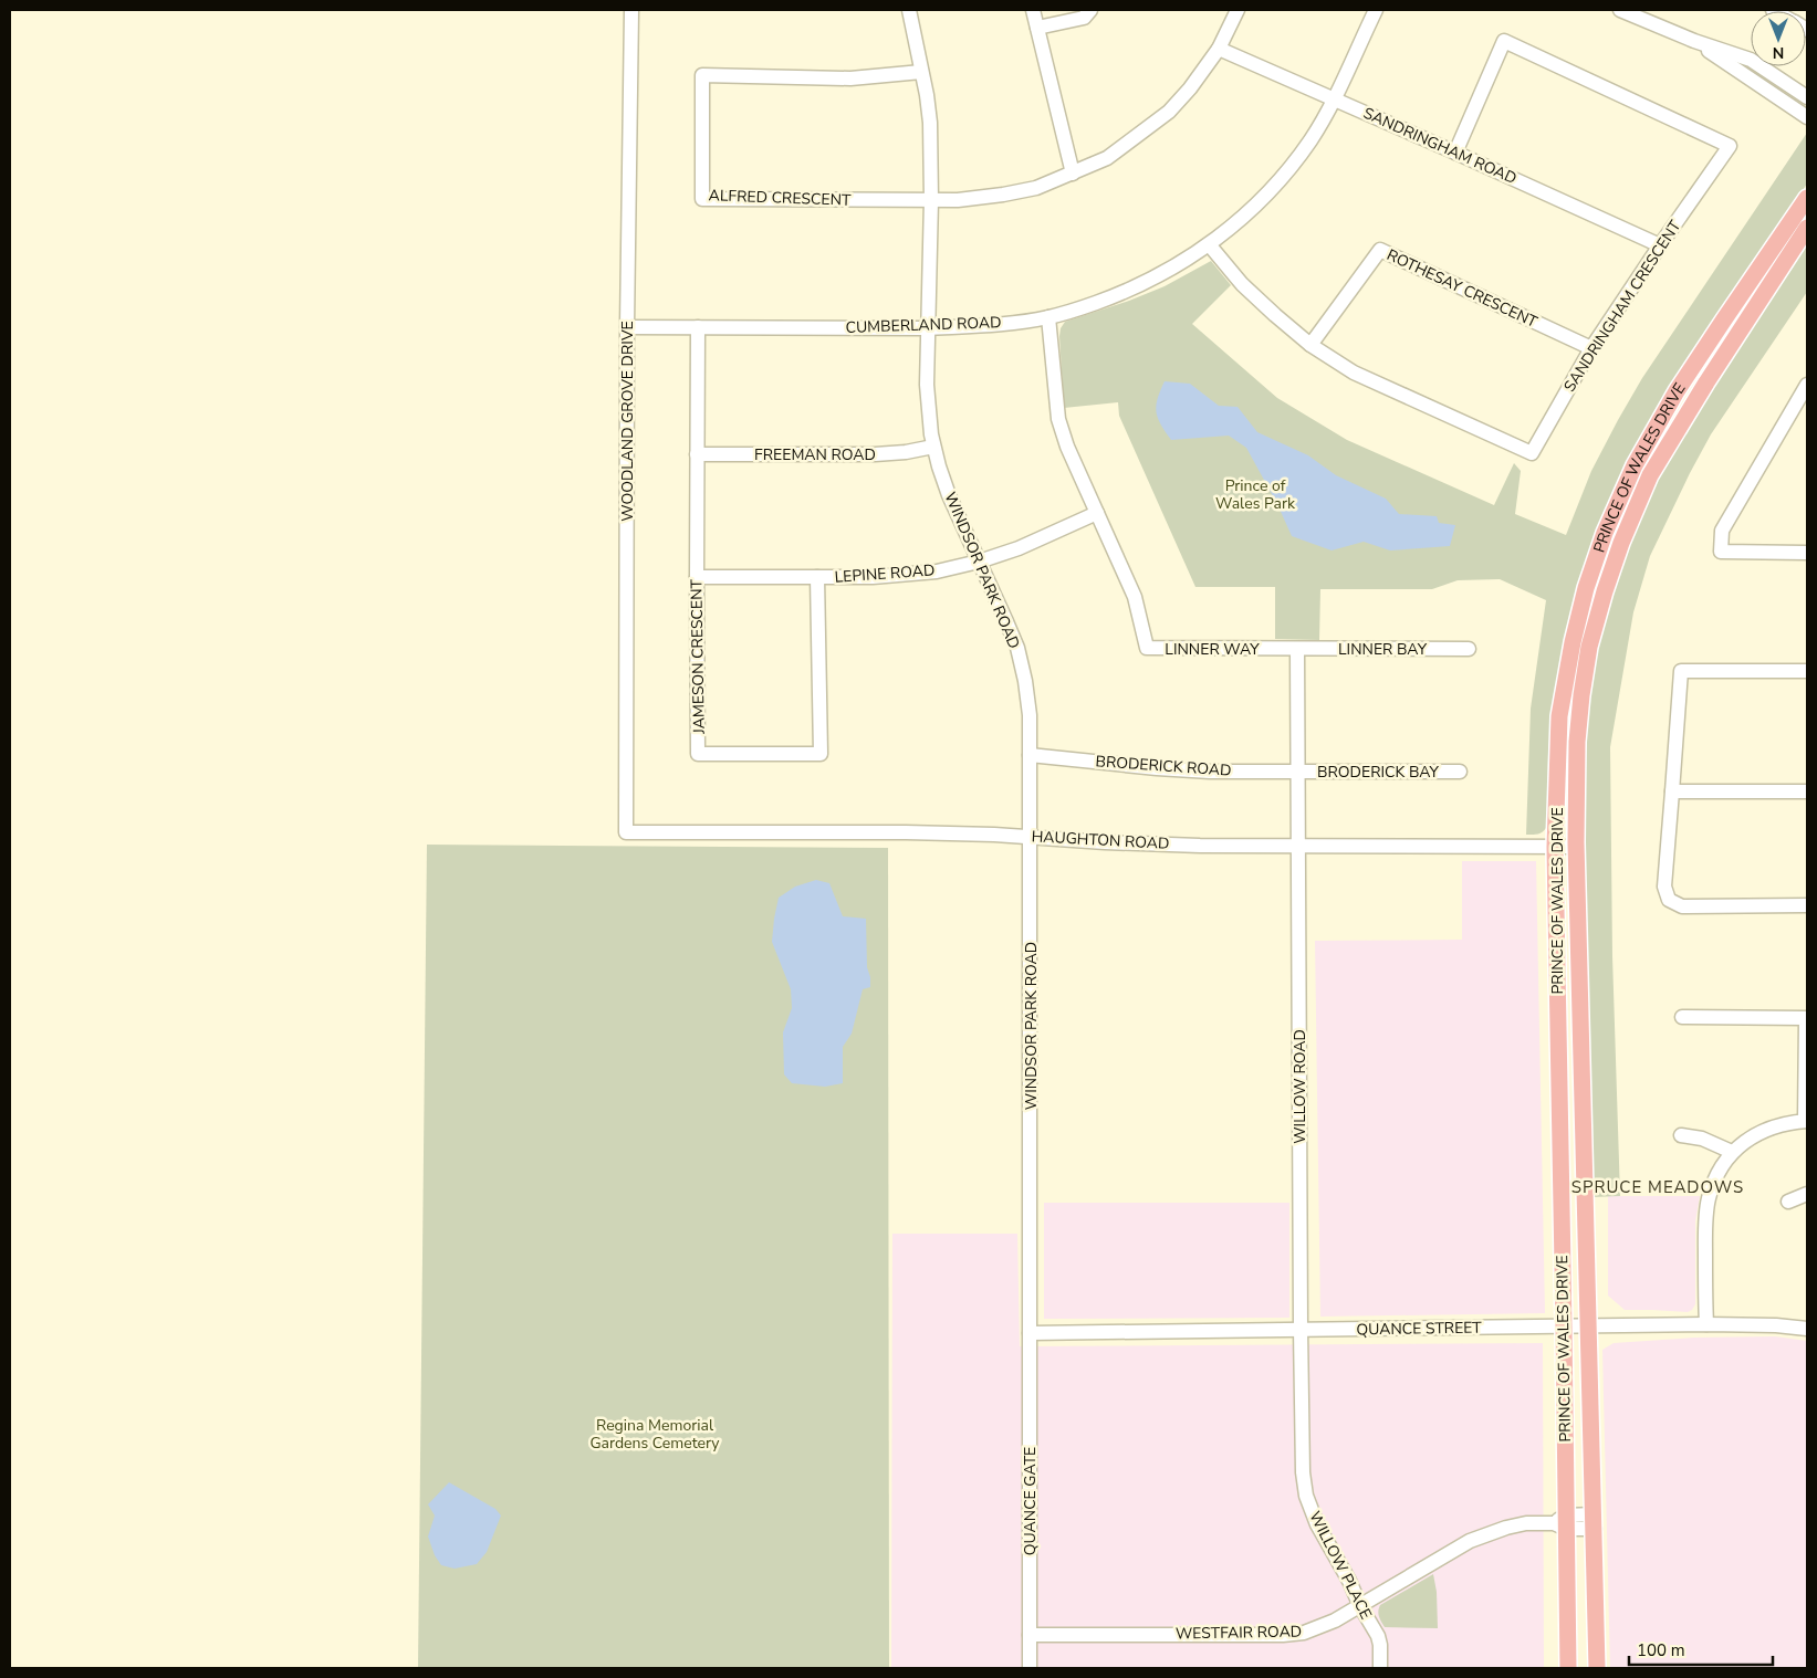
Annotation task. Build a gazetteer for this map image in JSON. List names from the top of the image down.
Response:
{
  "streets": {
    "main road": ["PRINCE OF WALES DRIVE"],
    "street": [
      "SANDRINGHAM ROAD",
      "ALFRED CRESCENT",
      "ROTHESAY CRESCENT",
      "SANDRINGHAM CRESCENT",
      "CUMBERLAND ROAD",
      "WOODLAND GROVE DRIVE",
      "FREEMAN ROAD",
      "WINDSOR PARK ROAD",
      "LEPINE ROAD",
      "LINNER WAY",
      "LINNER BAY",
      "JAMESON CRESCENT",
      "BRODERICK ROAD",
      "BRODERICK BAY",
      "HAUGHTON ROAD",
      "WILLOW ROAD",
      "QUANCE STREET",
      "QUANCE GATE",
      "WILLOW PLACE",
      "WESTFAIR ROAD"
    ]
  },
  "crossings": [
    ["SANDRINGHAM ROAD", "SANDRINGHAM CRESCENT"],
    ["SANDRINGHAM ROAD", "CUMBERLAND ROAD"],
    ["ALFRED CRESCENT", "WINDSOR PARK ROAD"],
    ["ROTHESAY CRESCENT", "SANDRINGHAM CRESCENT"],
    ["SANDRINGHAM CRESCENT", "CUMBERLAND ROAD"],
    ["CUMBERLAND ROAD", "WOODLAND GROVE DRIVE"],
    ["CUMBERLAND ROAD", "WINDSOR PARK ROAD"],
    ["CUMBERLAND ROAD", "LINNER WAY"],
    ["CUMBERLAND ROAD", "JAMESON CRESCENT"],
    ["WOODLAND GROVE DRIVE", "HAUGHTON ROAD"],
    ["FREEMAN ROAD", "WINDSOR PARK ROAD"],
    ["FREEMAN ROAD", "JAMESON CRESCENT"],
    ["PRINCE OF WALES DRIVE", "HAUGHTON ROAD"],
    ["PRINCE OF WALES DRIVE", "QUANCE STREET"],
    ["PRINCE OF WALES DRIVE", "WESTFAIR ROAD"],
    ["WINDSOR PARK ROAD", "LEPINE ROAD"],
    ["WINDSOR PARK ROAD", "BRODERICK ROAD"],
    ["WINDSOR PARK ROAD", "HAUGHTON ROAD"],
    ["WINDSOR PARK ROAD", "QUANCE STREET"],
    ["WINDSOR PARK ROAD", "QUANCE GATE"],
    ["LEPINE ROAD", "LINNER WAY"],
    ["LEPINE ROAD", "JAMESON CRESCENT"],
    ["LINNER WAY", "LINNER BAY"],
    ["BRODERICK ROAD", "BRODERICK BAY"],
    ["HAUGHTON ROAD", "WILLOW ROAD"],
    ["WILLOW ROAD", "QUANCE STREET"],
    ["WILLOW ROAD", "WILLOW PLACE"],
    ["QUANCE STREET", "QUANCE GATE"],
    ["QUANCE STREET", "WILLOW PLACE"],
    ["QUANCE GATE", "WESTFAIR ROAD"],
    ["WILLOW PLACE", "WESTFAIR ROAD"]
  ],
  "districts": ["SPRUCE MEADOWS"],
  "parks": ["Prince of Wales Park", "Regina Memorial Gardens Cemetery"],
  "scale_bar": "100 m",
  "north": "bottom"
}
